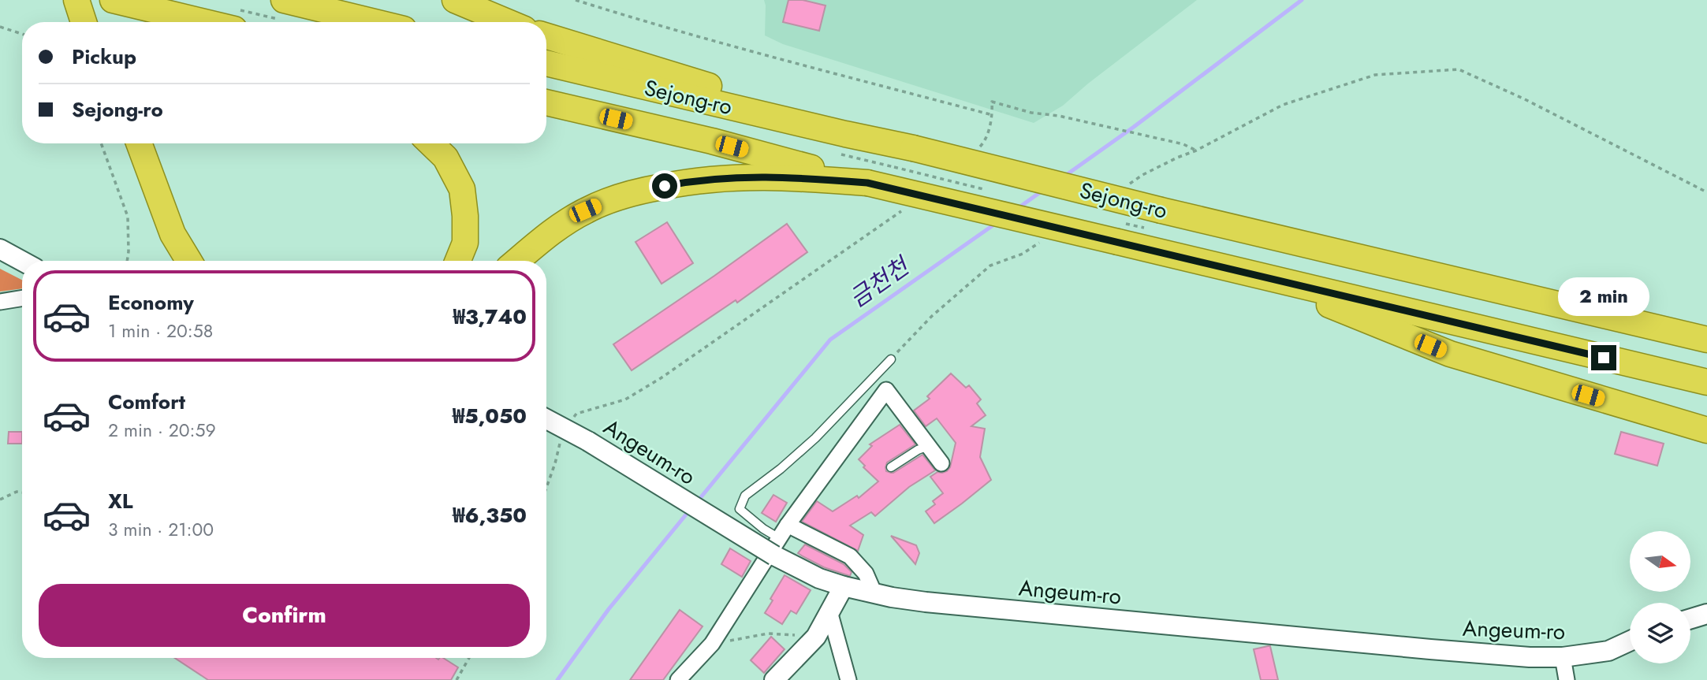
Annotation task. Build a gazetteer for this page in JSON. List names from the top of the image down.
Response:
{
  "streets": {
    "highway": ["Sejong-ro"],
    "street": ["Angeum-ro"]
  },
  "water": ["금천천"],
  "north": "right",
  "page": {
    "banner": ["Pickup", "Sejong-ro"],
    "list": [
      {
        "name": "Economy",
        "note": "1 min · 20:58",
        "value": "₩3,740"
      },
      {
        "name": "Comfort",
        "note": "2 min · 20:59",
        "value": "₩5,050"
      },
      {
        "name": "XL",
        "note": "3 min · 21:00",
        "value": "₩6,350"
      }
    ],
    "bubble": "2 min",
    "buttons": "Confirm"
  }
}
